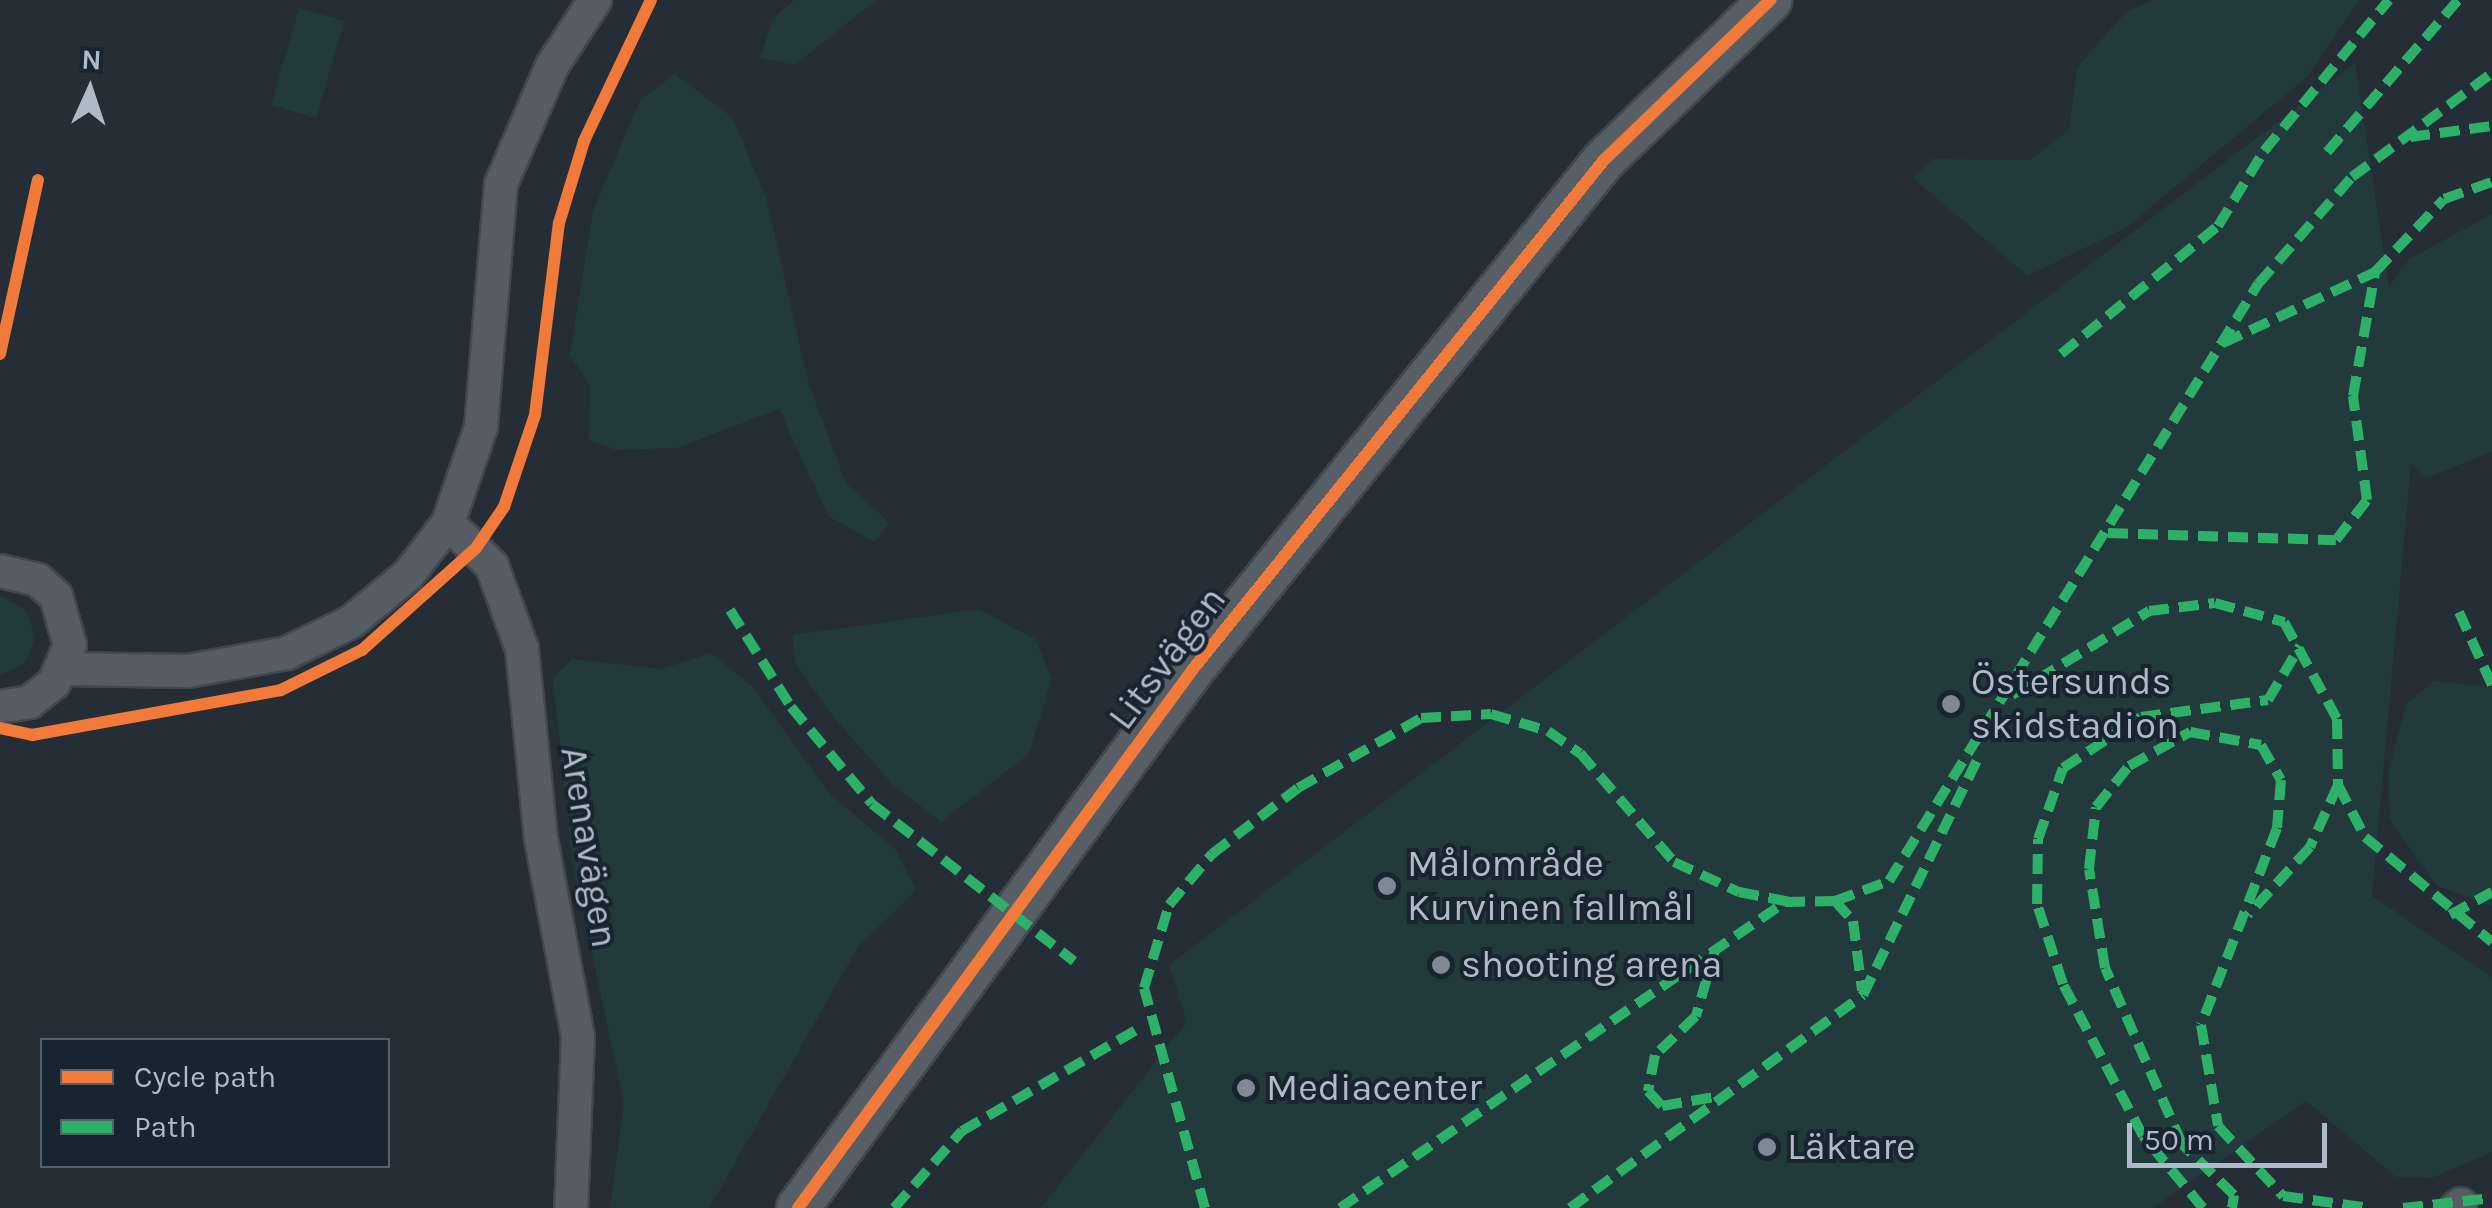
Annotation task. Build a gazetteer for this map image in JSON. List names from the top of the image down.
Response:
{
  "streets": {
    "main road": ["Litsvägen"],
    "street": ["Arenavägen"]
  },
  "places": [
    "Östersunds skidstadion",
    "Målområde Kurvinen fallmål",
    "shooting arena",
    "Mediacenter",
    "Läktare"
  ],
  "legend": ["Cycle path", "Path"],
  "scale_bar": "50 m",
  "north": "top"
}
